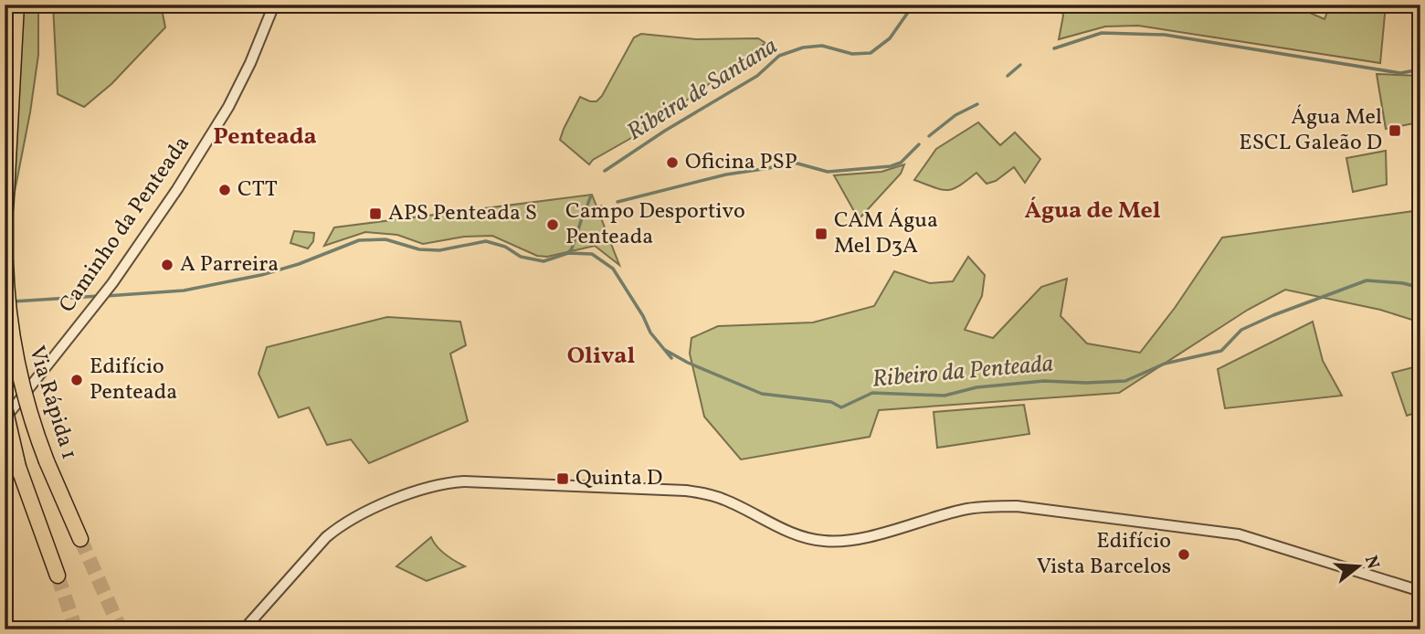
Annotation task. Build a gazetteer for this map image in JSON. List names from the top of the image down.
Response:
{
  "streets": {
    "highway": ["Via Rápida 1"],
    "street": ["Caminho da Penteada"]
  },
  "districts": ["Penteada", "Água de Mel", "Olival"],
  "water": ["Ribeira de Santana", "Ribeiro da Penteada"],
  "places": {
    "transit": [
      "Água Mel ESCL Galeão D",
      "APS Penteada S",
      "CAM Água Mel D3A",
      "Quinta D"
    ],
    "other": [
      "Oficina PSP",
      "CTT",
      "Campo Desportivo Penteada",
      "A Parreira",
      "Edifício Penteada",
      "Edifício Vista Barcelos"
    ]
  },
  "north": "right"
}
